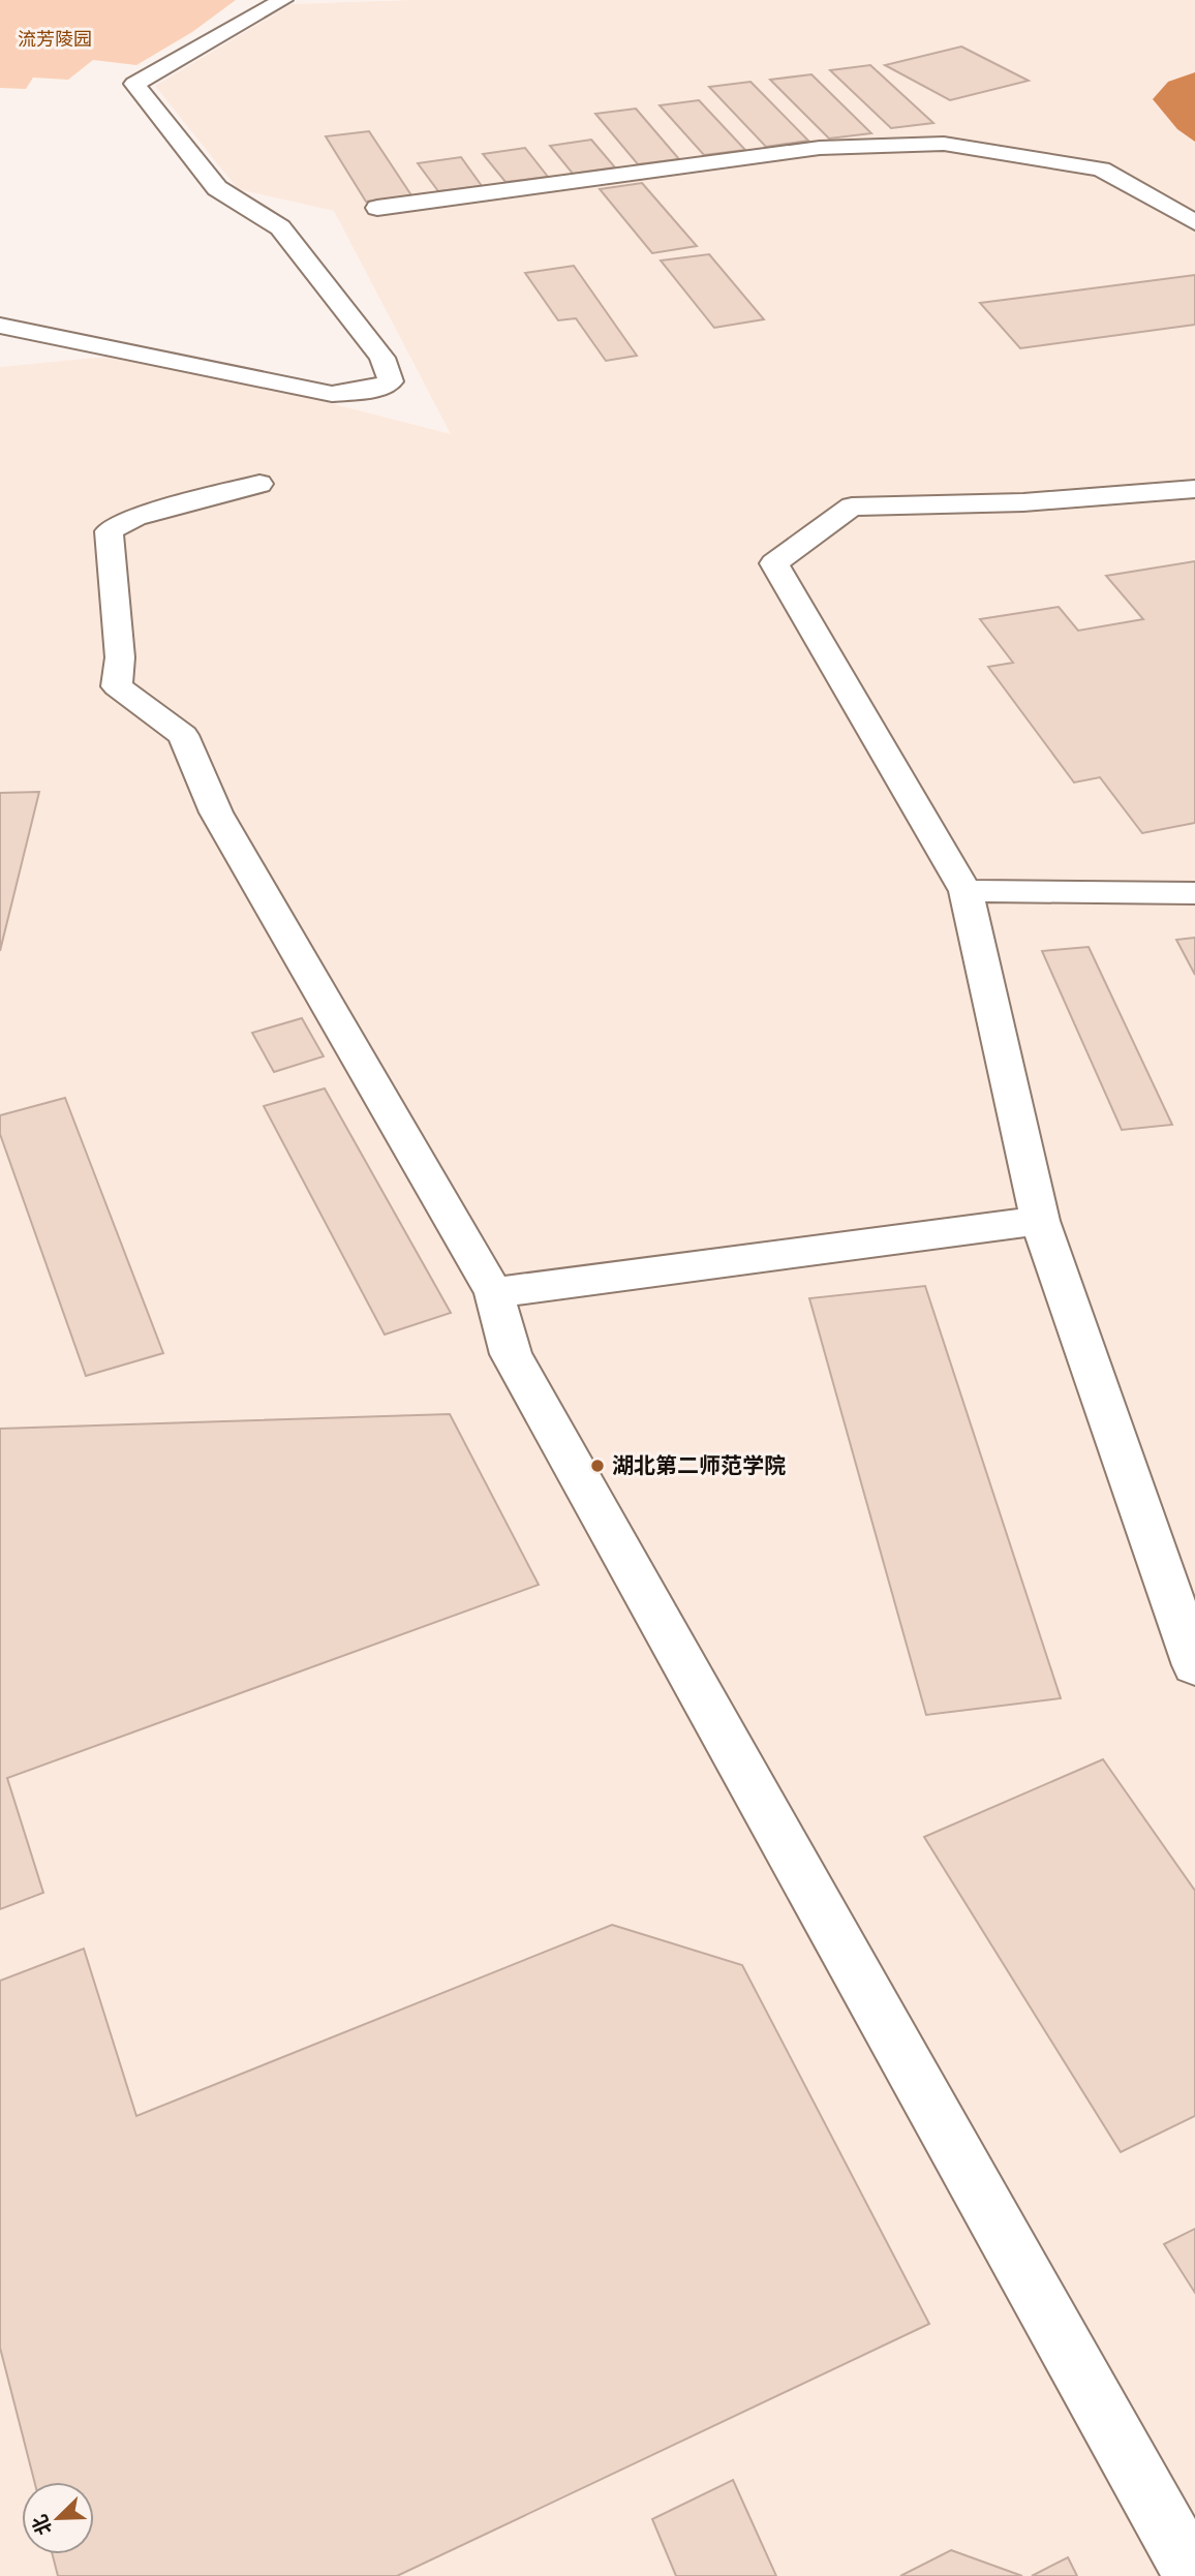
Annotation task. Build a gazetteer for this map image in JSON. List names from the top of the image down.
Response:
{
  "parks": ["流芳陵园"],
  "places": ["湖北第二师范学院"],
  "north": "bottom left"
}
